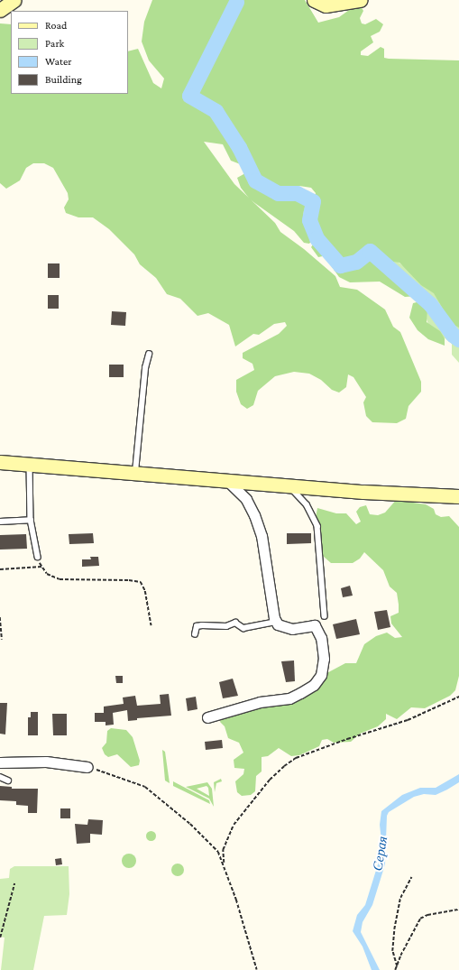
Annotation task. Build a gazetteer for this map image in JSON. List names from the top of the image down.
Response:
{
  "water": ["Серая"],
  "legend": [
    "Road",
    "Park",
    "Water",
    "Building"
  ]
}
